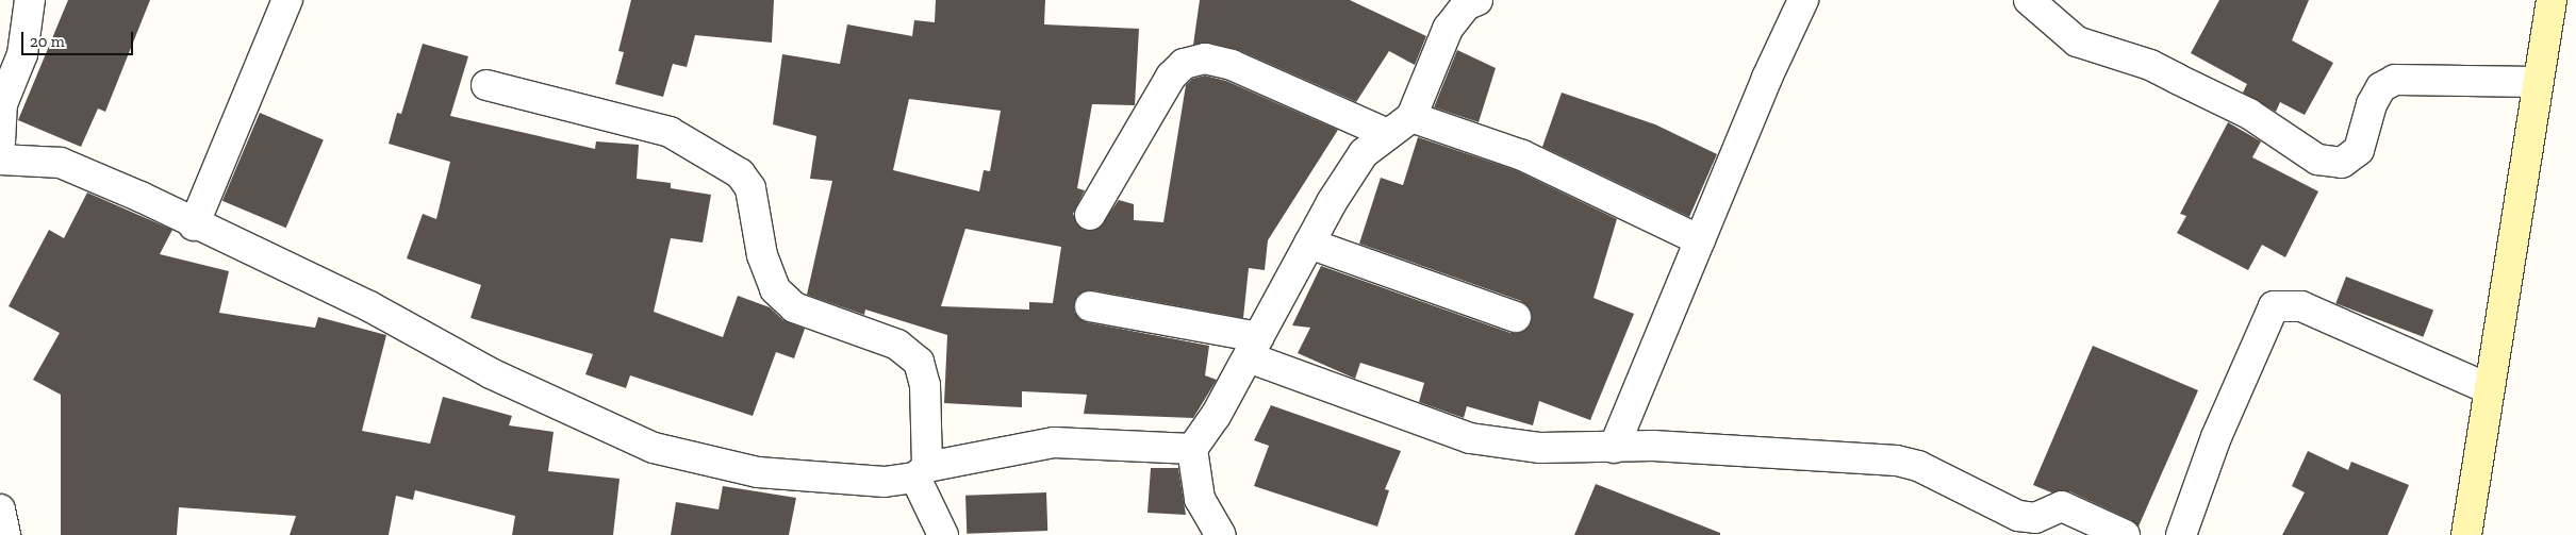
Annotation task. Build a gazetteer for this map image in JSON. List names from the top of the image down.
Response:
{
  "scale_bar": "20 m"
}
